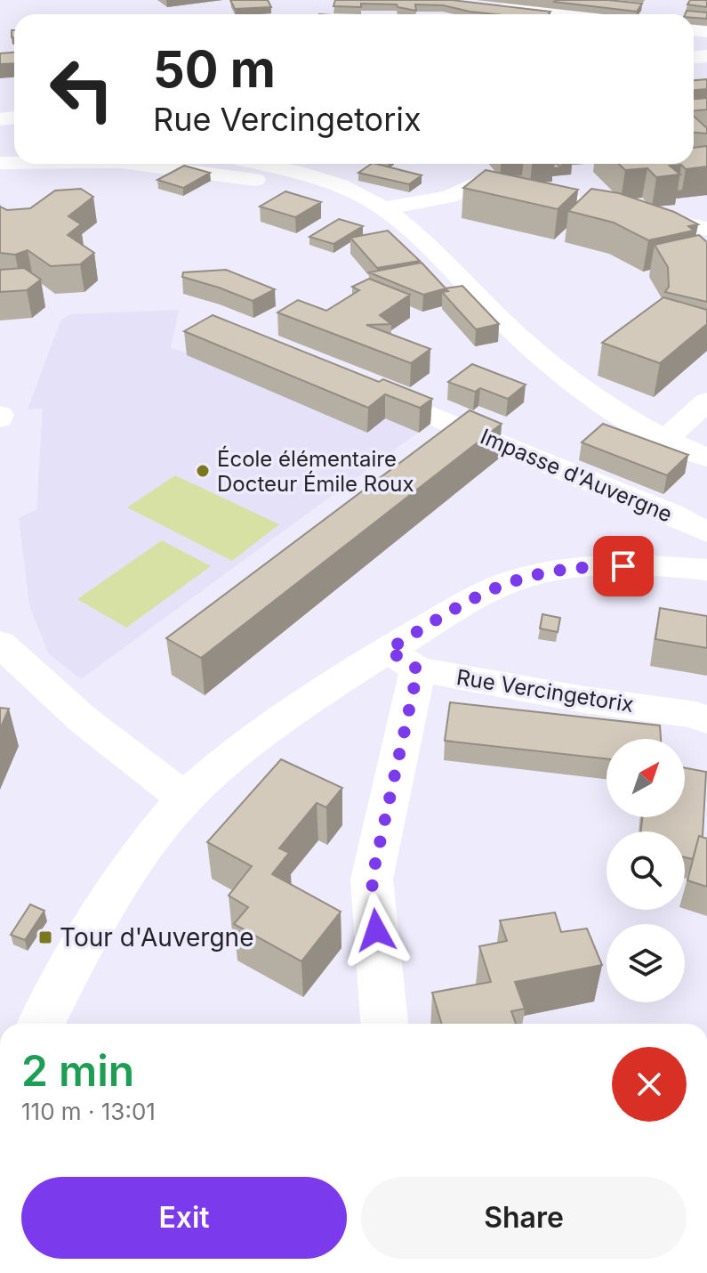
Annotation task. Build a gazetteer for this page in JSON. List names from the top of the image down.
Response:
{
  "streets": {
    "street": ["Impasse d'Auvergne", "Rue Vercingetorix"]
  },
  "places": {
    "other": ["École élémentaire Docteur Émile Roux"],
    "transit": ["Tour d'Auvergne"]
  },
  "north": "top right",
  "page": {
    "turn": ["50 m", "Rue Vercingetorix"],
    "heading": ["2 min", "110 m · 13:01"],
    "buttons": ["Exit", "Share"]
  }
}
